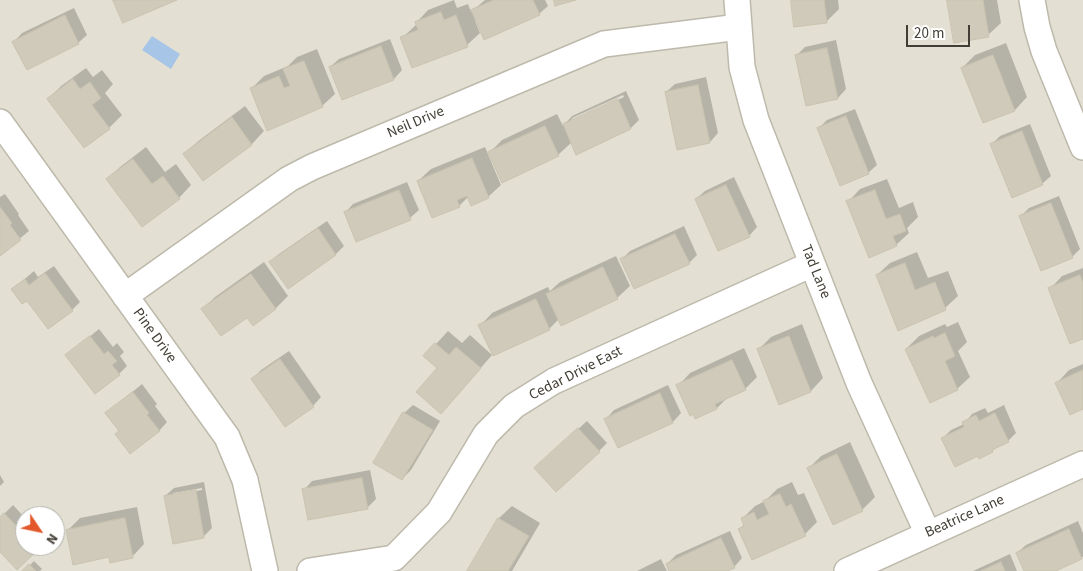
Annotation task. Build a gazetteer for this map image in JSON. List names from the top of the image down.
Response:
{
  "streets": {
    "street": [
      "Neil Drive",
      "Tad Lane",
      "Pine Drive",
      "Cedar Drive East",
      "Beatrice Lane"
    ]
  },
  "crossings": [
    ["Neil Drive", "Tad Lane"],
    ["Neil Drive", "Pine Drive"],
    ["Tad Lane", "Cedar Drive East"],
    ["Tad Lane", "Beatrice Lane"]
  ],
  "scale_bar": "20 m",
  "north": "bottom right"
}
